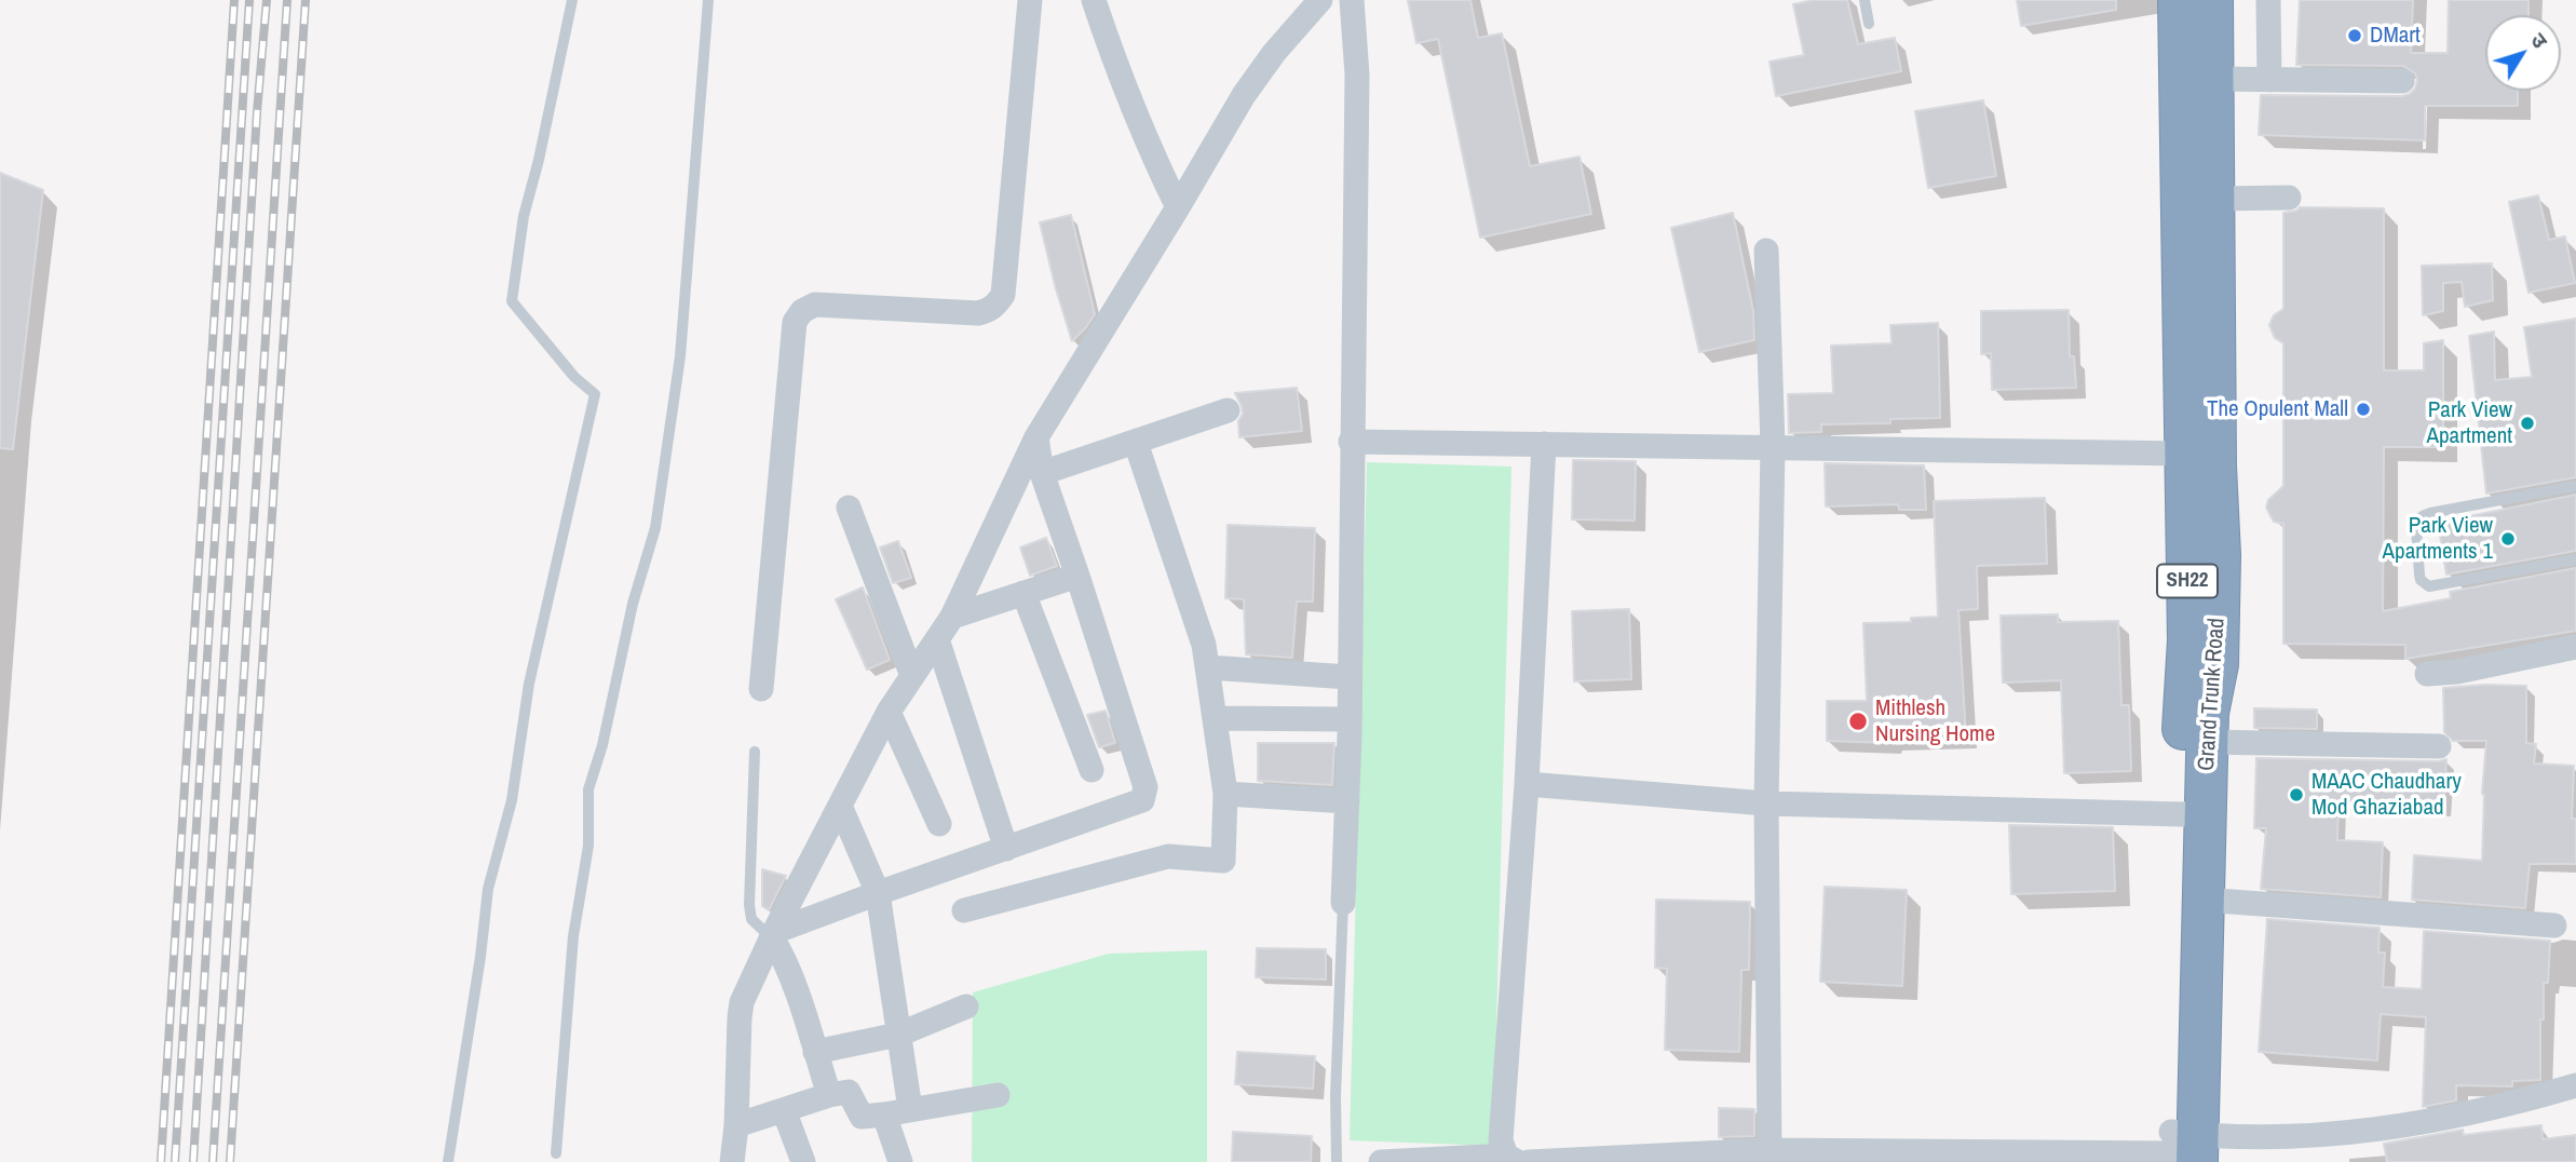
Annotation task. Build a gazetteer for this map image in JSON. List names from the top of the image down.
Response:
{
  "streets": {
    "highway": ["SH22", "Grand Trunk Road"]
  },
  "places": [
    "DMart",
    "The Opulent Mall",
    "Park View Apartment",
    "Park View Apartments 1",
    "Mithlesh Nursing Home",
    "MAAC Chaudhary Mod Ghaziabad"
  ],
  "north": "top right"
}
